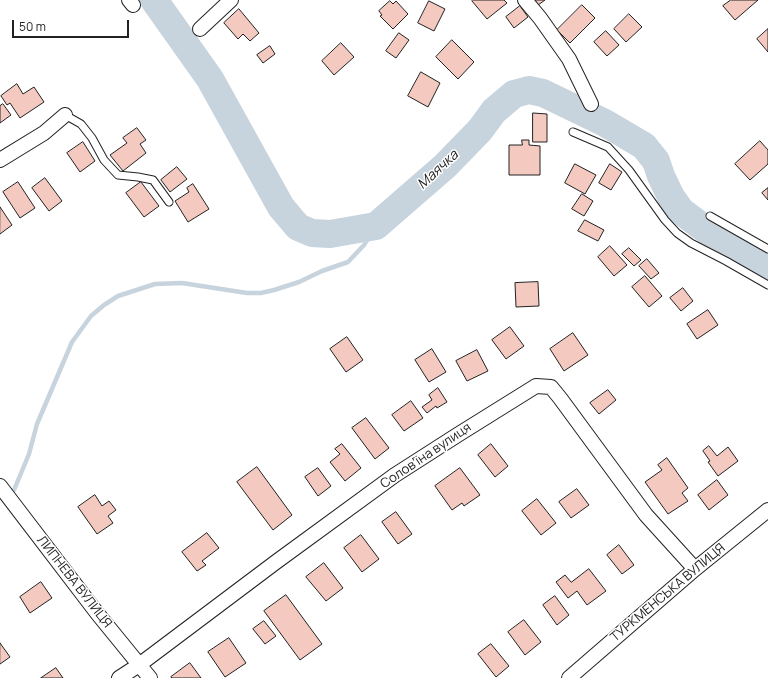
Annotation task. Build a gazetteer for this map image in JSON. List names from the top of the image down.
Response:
{
  "streets": {
    "street": ["Соловʼїна вулиця", "ЛИПНЕВА ВУЛИЦЯ", "ТУРКМЕНСЬКА ВУЛИЦЯ"]
  },
  "crossings": [
    ["Соловʼїна вулиця", "ЛИПНЕВА ВУЛИЦЯ"],
    ["Соловʼїна вулиця", "ТУРКМЕНСЬКА ВУЛИЦЯ"]
  ],
  "water": ["Маячка"],
  "scale_bar": "50 m"
}
